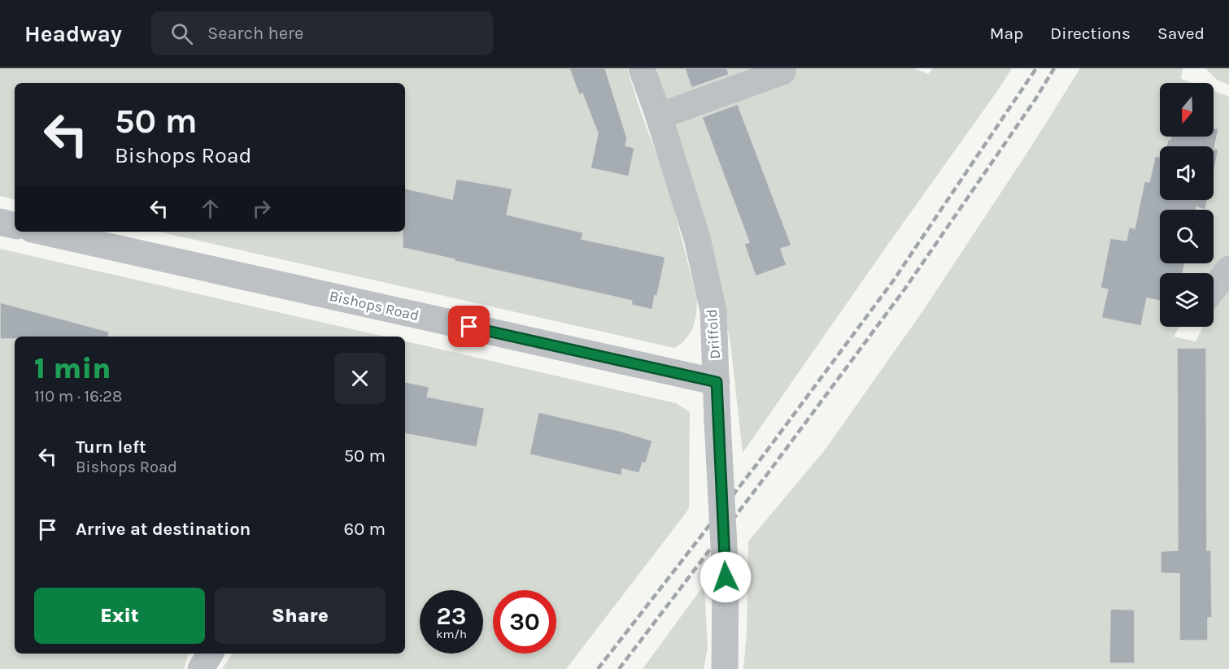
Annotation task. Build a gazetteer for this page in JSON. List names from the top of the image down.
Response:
{
  "streets": {
    "street": ["Bishops Road", "Driffold"]
  },
  "crossings": [
    ["Bishops Road", "Driffold"]
  ],
  "north": "bottom",
  "page": {
    "header": "Headway",
    "search": "Search here",
    "nav": ["Map", "Directions", "Saved"],
    "turn": ["50 m", "Bishops Road"],
    "heading": ["1 min", "110 m · 16:28"],
    "list": [
      {
        "name": "Turn left",
        "note": "Bishops Road",
        "value": "50 m"
      },
      {
        "name": "Arrive at destination",
        "value": "60 m"
      }
    ],
    "buttons": ["Exit", "Share"],
    "speed": "23 km/h",
    "limit": "30"
  }
}
